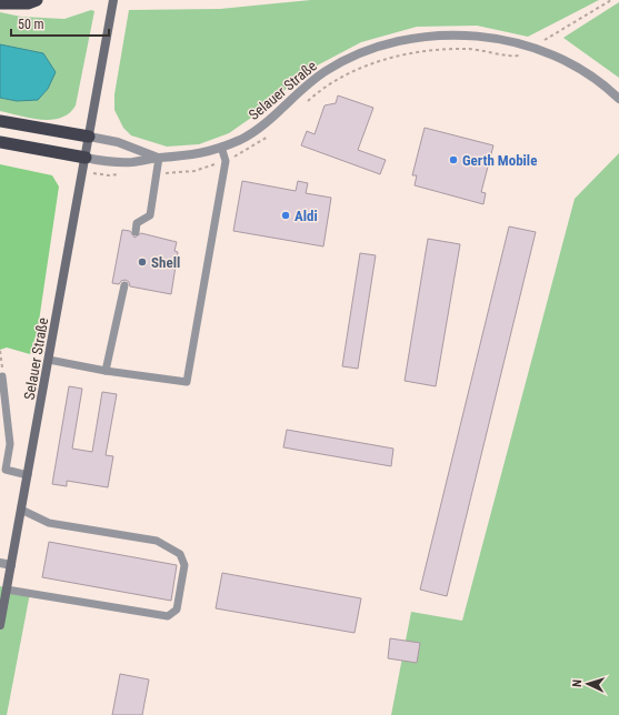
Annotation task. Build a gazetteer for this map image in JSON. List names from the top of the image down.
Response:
{
  "streets": {
    "main road": ["Selauer Straße"]
  },
  "places": ["Gerth Mobile", "Aldi", "Shell"],
  "scale_bar": "50 m",
  "north": "left"
}
